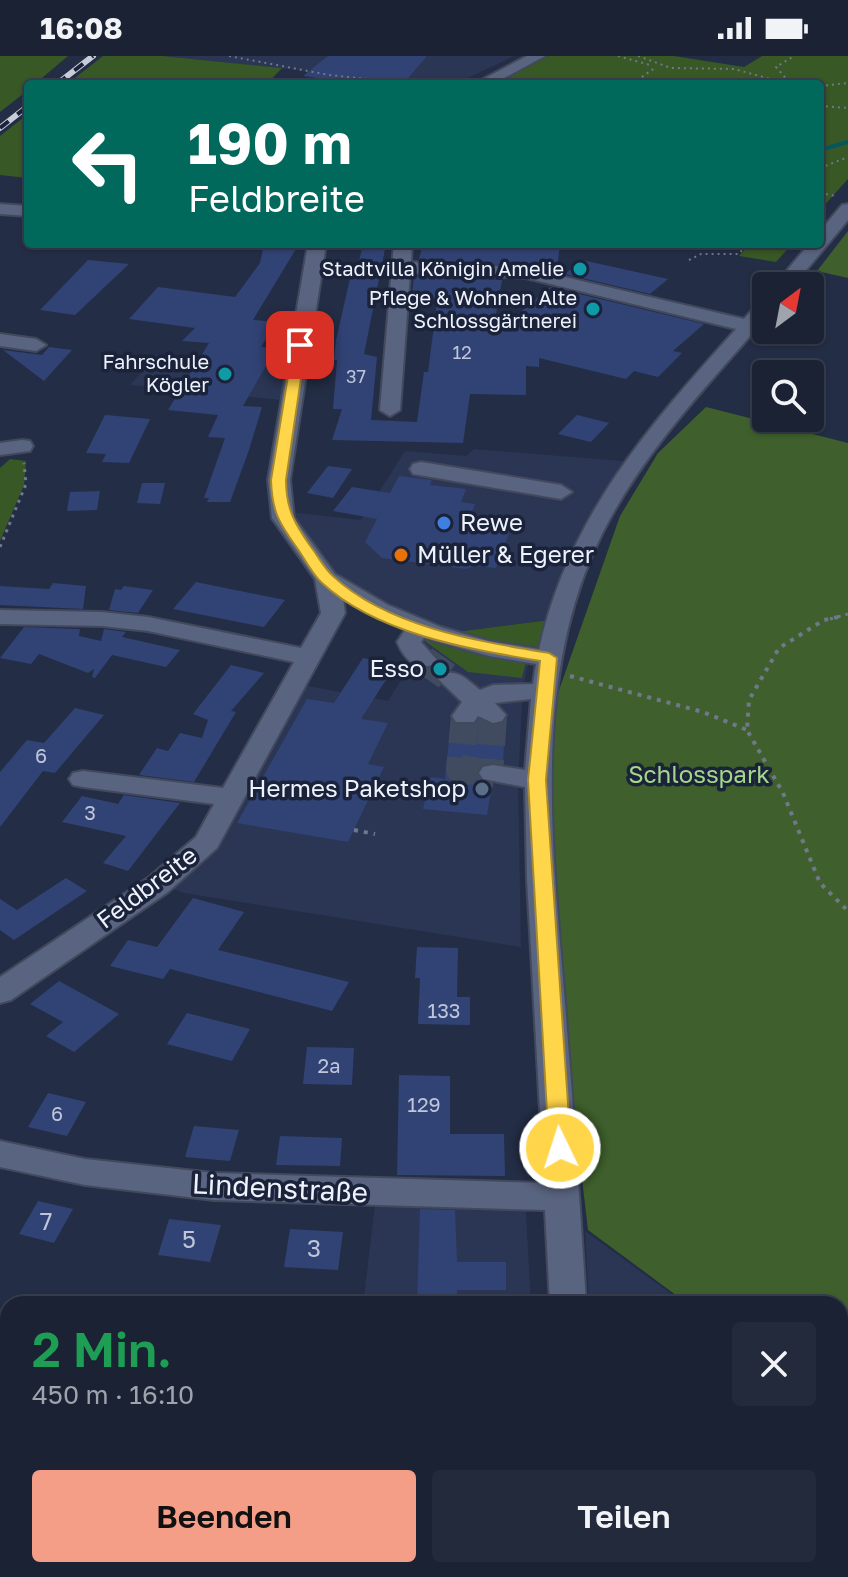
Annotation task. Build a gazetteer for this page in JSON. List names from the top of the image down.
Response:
{
  "streets": {
    "street": ["Feldbreite", "Lindenstraße"]
  },
  "parks": ["Schlosspark"],
  "places": [
    "Stadtvilla Königin Amelie",
    "Pflege & Wohnen Alte Schlossgärtnerei",
    "Fahrschule Kögler",
    "Rewe",
    "Müller & Egerer",
    "Esso",
    "Hermes Paketshop"
  ],
  "house_numbers": [
    "12",
    "37",
    "6",
    "3",
    "133",
    "2a",
    "129",
    "6",
    "7",
    "5",
    "3"
  ],
  "north": "top right",
  "page": {
    "status": "16:08",
    "turn": ["190 m", "Feldbreite"],
    "heading": ["2 Min.", "450 m · 16:10"],
    "buttons": ["Beenden", "Teilen"]
  }
}
